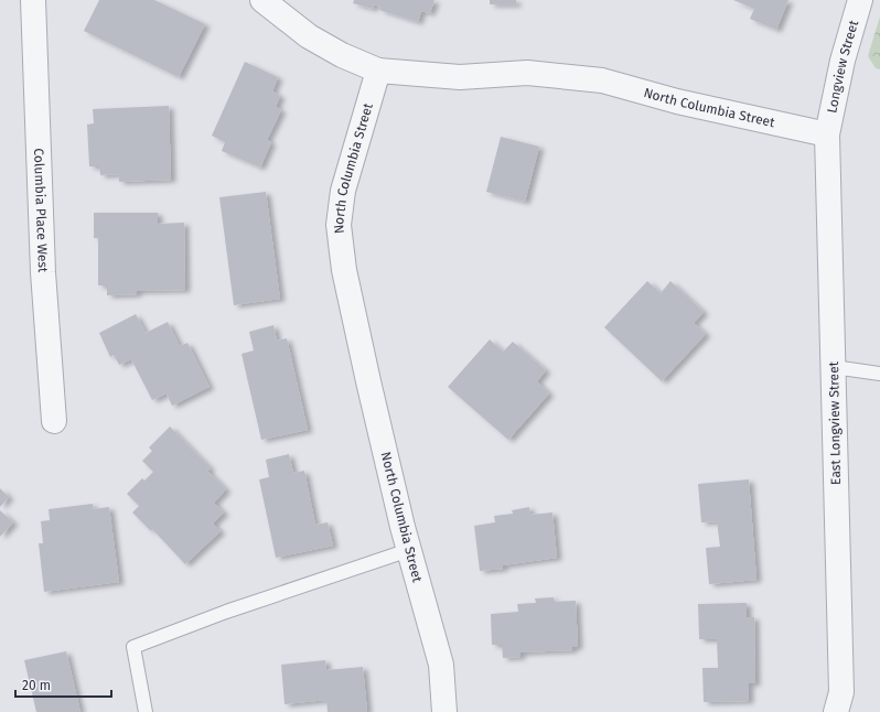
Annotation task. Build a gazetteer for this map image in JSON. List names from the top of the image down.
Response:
{
  "streets": {
    "street": [
      "Longview Street",
      "North Columbia Street",
      "Columbia Place West",
      "East Longview Street"
    ]
  },
  "crossings": [
    ["Longview Street", "North Columbia Street"],
    ["Longview Street", "East Longview Street"],
    ["North Columbia Street", "East Longview Street"]
  ],
  "scale_bar": "20 m"
}
